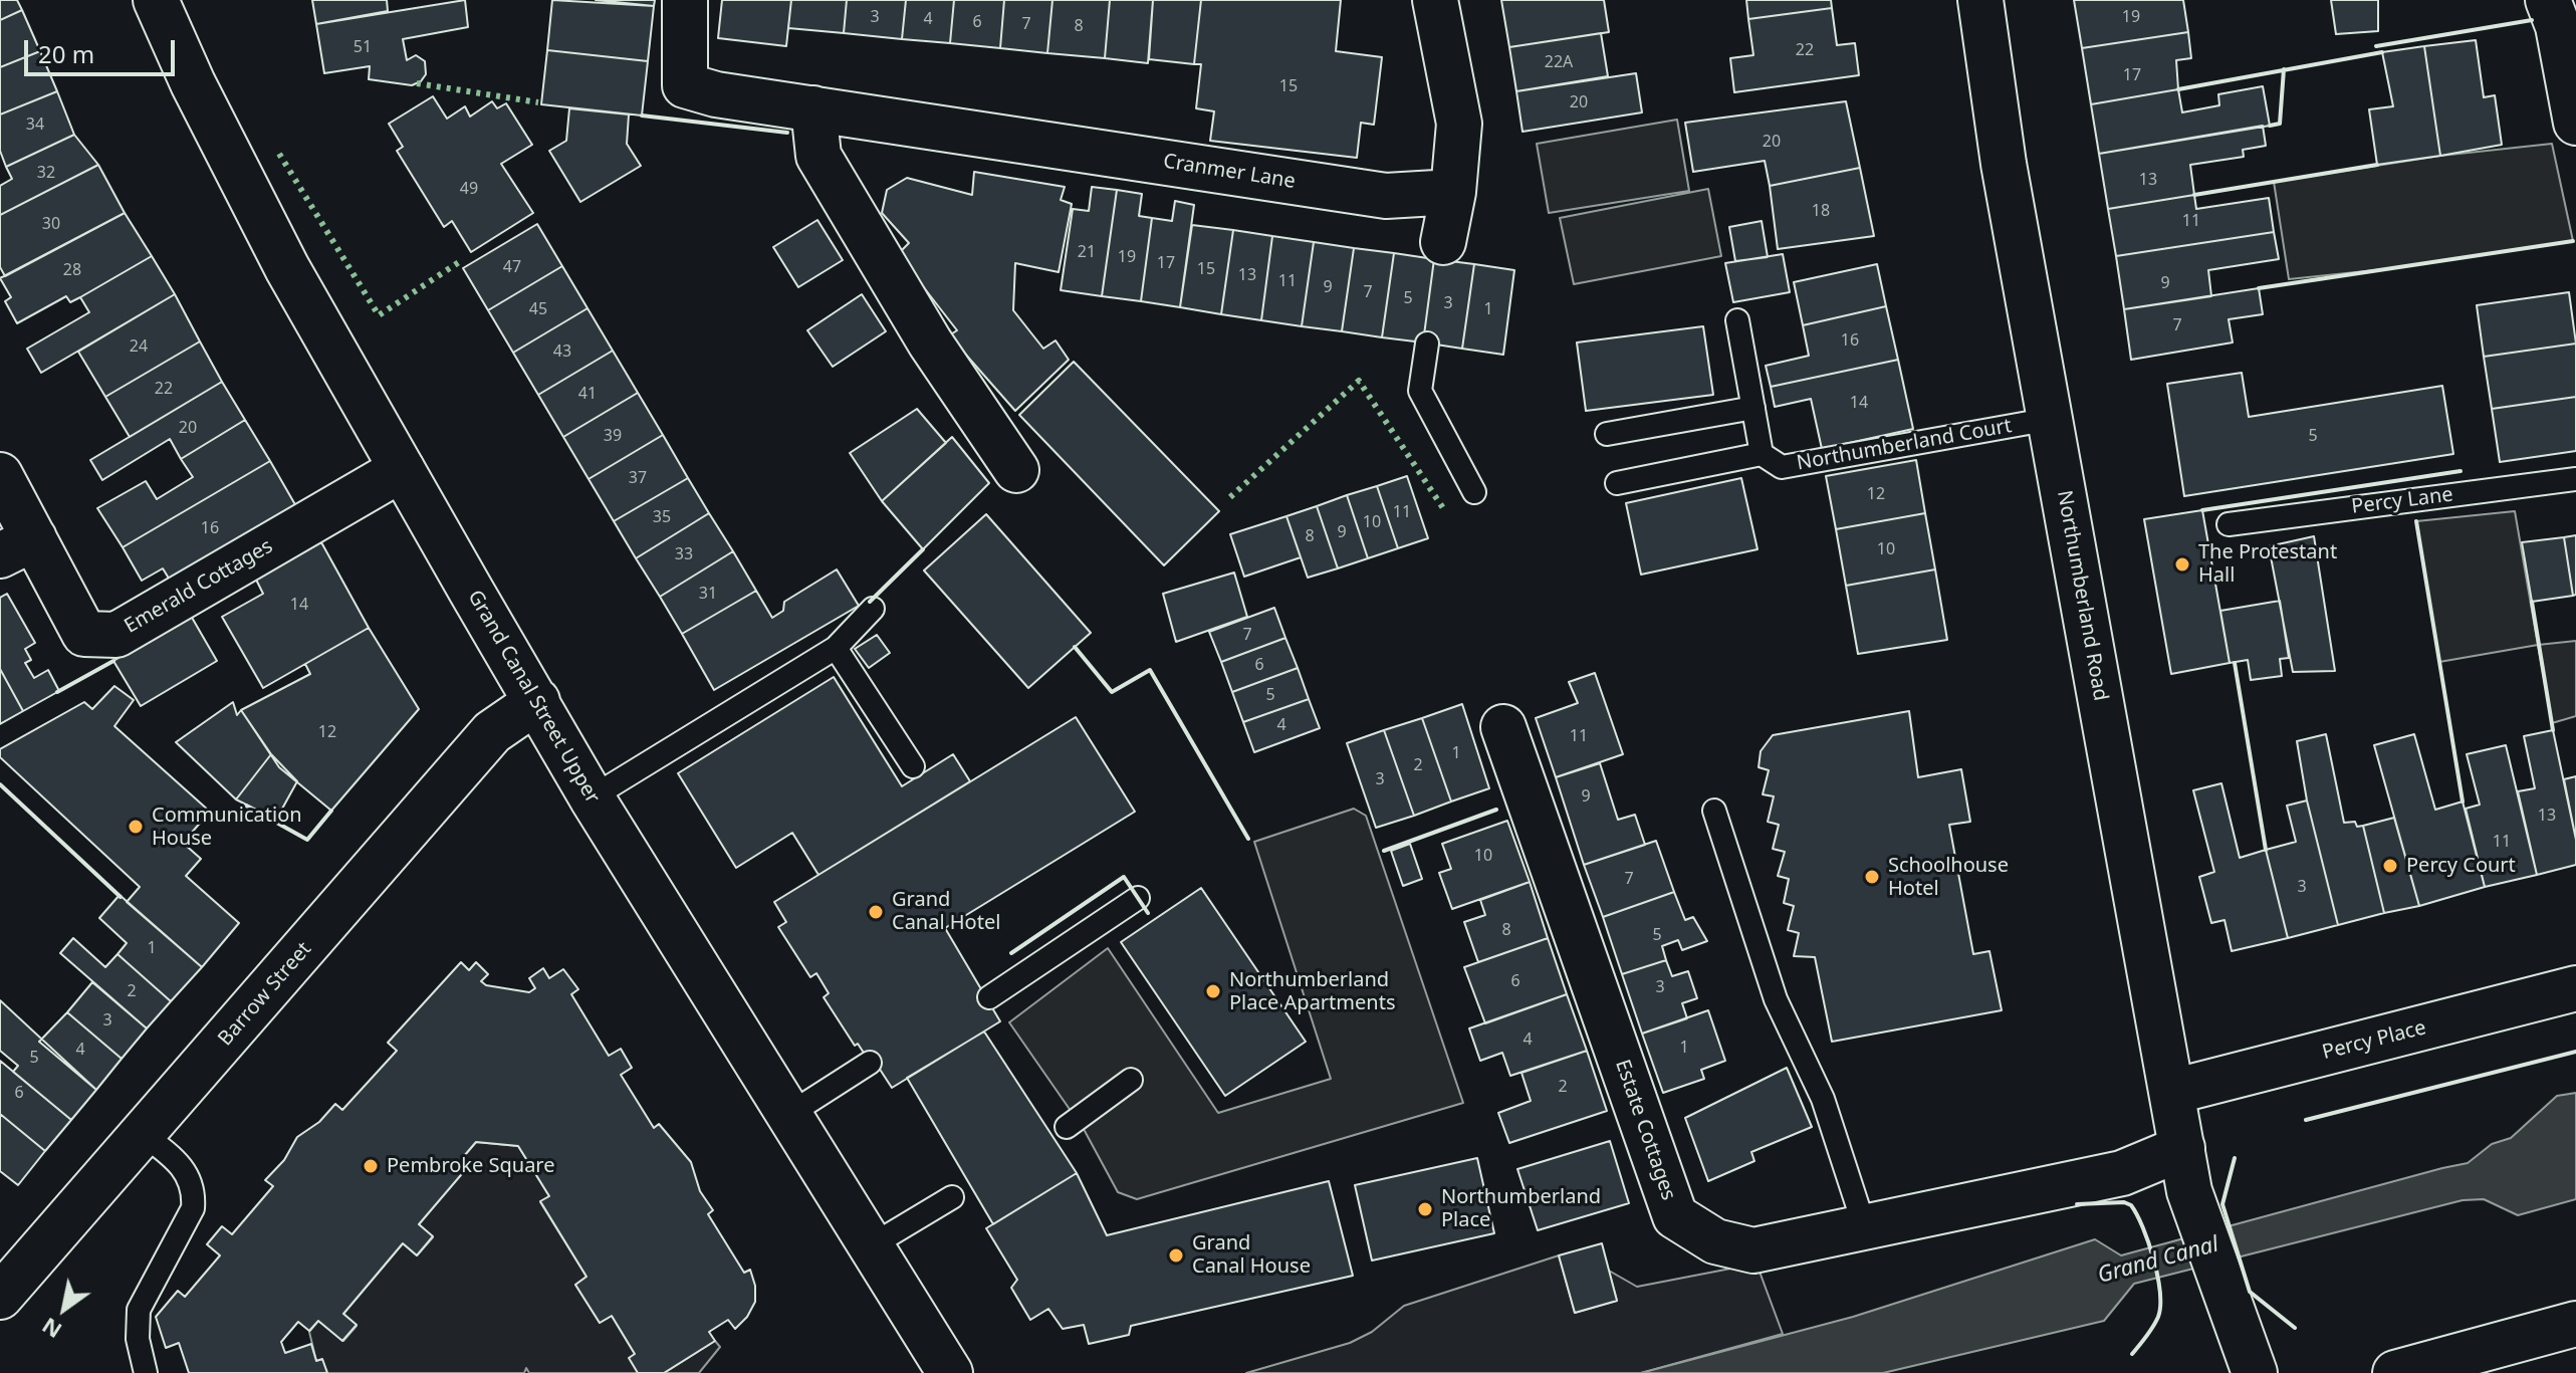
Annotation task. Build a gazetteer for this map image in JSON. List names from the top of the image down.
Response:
{
  "streets": {
    "street": [
      "Cranmer Lane",
      "Emerald Cottages",
      "Northumberland Road",
      "Grand Canal Street Upper",
      "Barrow Street",
      "Percy Place",
      "Estate Cottages"
    ],
    "lane": ["Northumberland Court", "Percy Lane"]
  },
  "crossings": [
    ["Northumberland Court", "Northumberland Road"],
    ["Emerald Cottages", "Grand Canal Street Upper"],
    ["Northumberland Road", "Percy Place"],
    ["Northumberland Road", "Estate Cottages"],
    ["Grand Canal Street Upper", "Barrow Street"]
  ],
  "water": ["Grand Canal"],
  "places": [
    "The Protestant Hall",
    "Communication House",
    "Percy Court",
    "Schoolhouse Hotel",
    "Grand Canal Hotel",
    "Northumberland Place Apartments",
    "Pembroke Square",
    "Northumberland Place",
    "Grand Canal House"
  ],
  "house_numbers": [
    "3",
    "19",
    "4",
    "6",
    "7",
    "8",
    "51",
    "22",
    "22A",
    "17",
    "15",
    "20",
    "34",
    "20",
    "32",
    "13",
    "49",
    "18",
    "11",
    "30",
    "21",
    "19",
    "17",
    "47",
    "15",
    "28",
    "13",
    "11",
    "9",
    "9",
    "7",
    "5",
    "3",
    "45",
    "1",
    "7",
    "16",
    "24",
    "43",
    "22",
    "41",
    "14",
    "20",
    "39",
    "5",
    "37",
    "12",
    "11",
    "35",
    "10",
    "16",
    "9",
    "8",
    "10",
    "33",
    "31",
    "14",
    "7",
    "6",
    "5",
    "4",
    "12",
    "11",
    "1",
    "2",
    "3",
    "9",
    "13",
    "11",
    "10",
    "7",
    "3",
    "8",
    "5",
    "1",
    "6",
    "3",
    "2",
    "3",
    "4",
    "1",
    "4",
    "5",
    "2",
    "6"
  ],
  "scale_bar": "20 m",
  "north": "bottom left"
}
